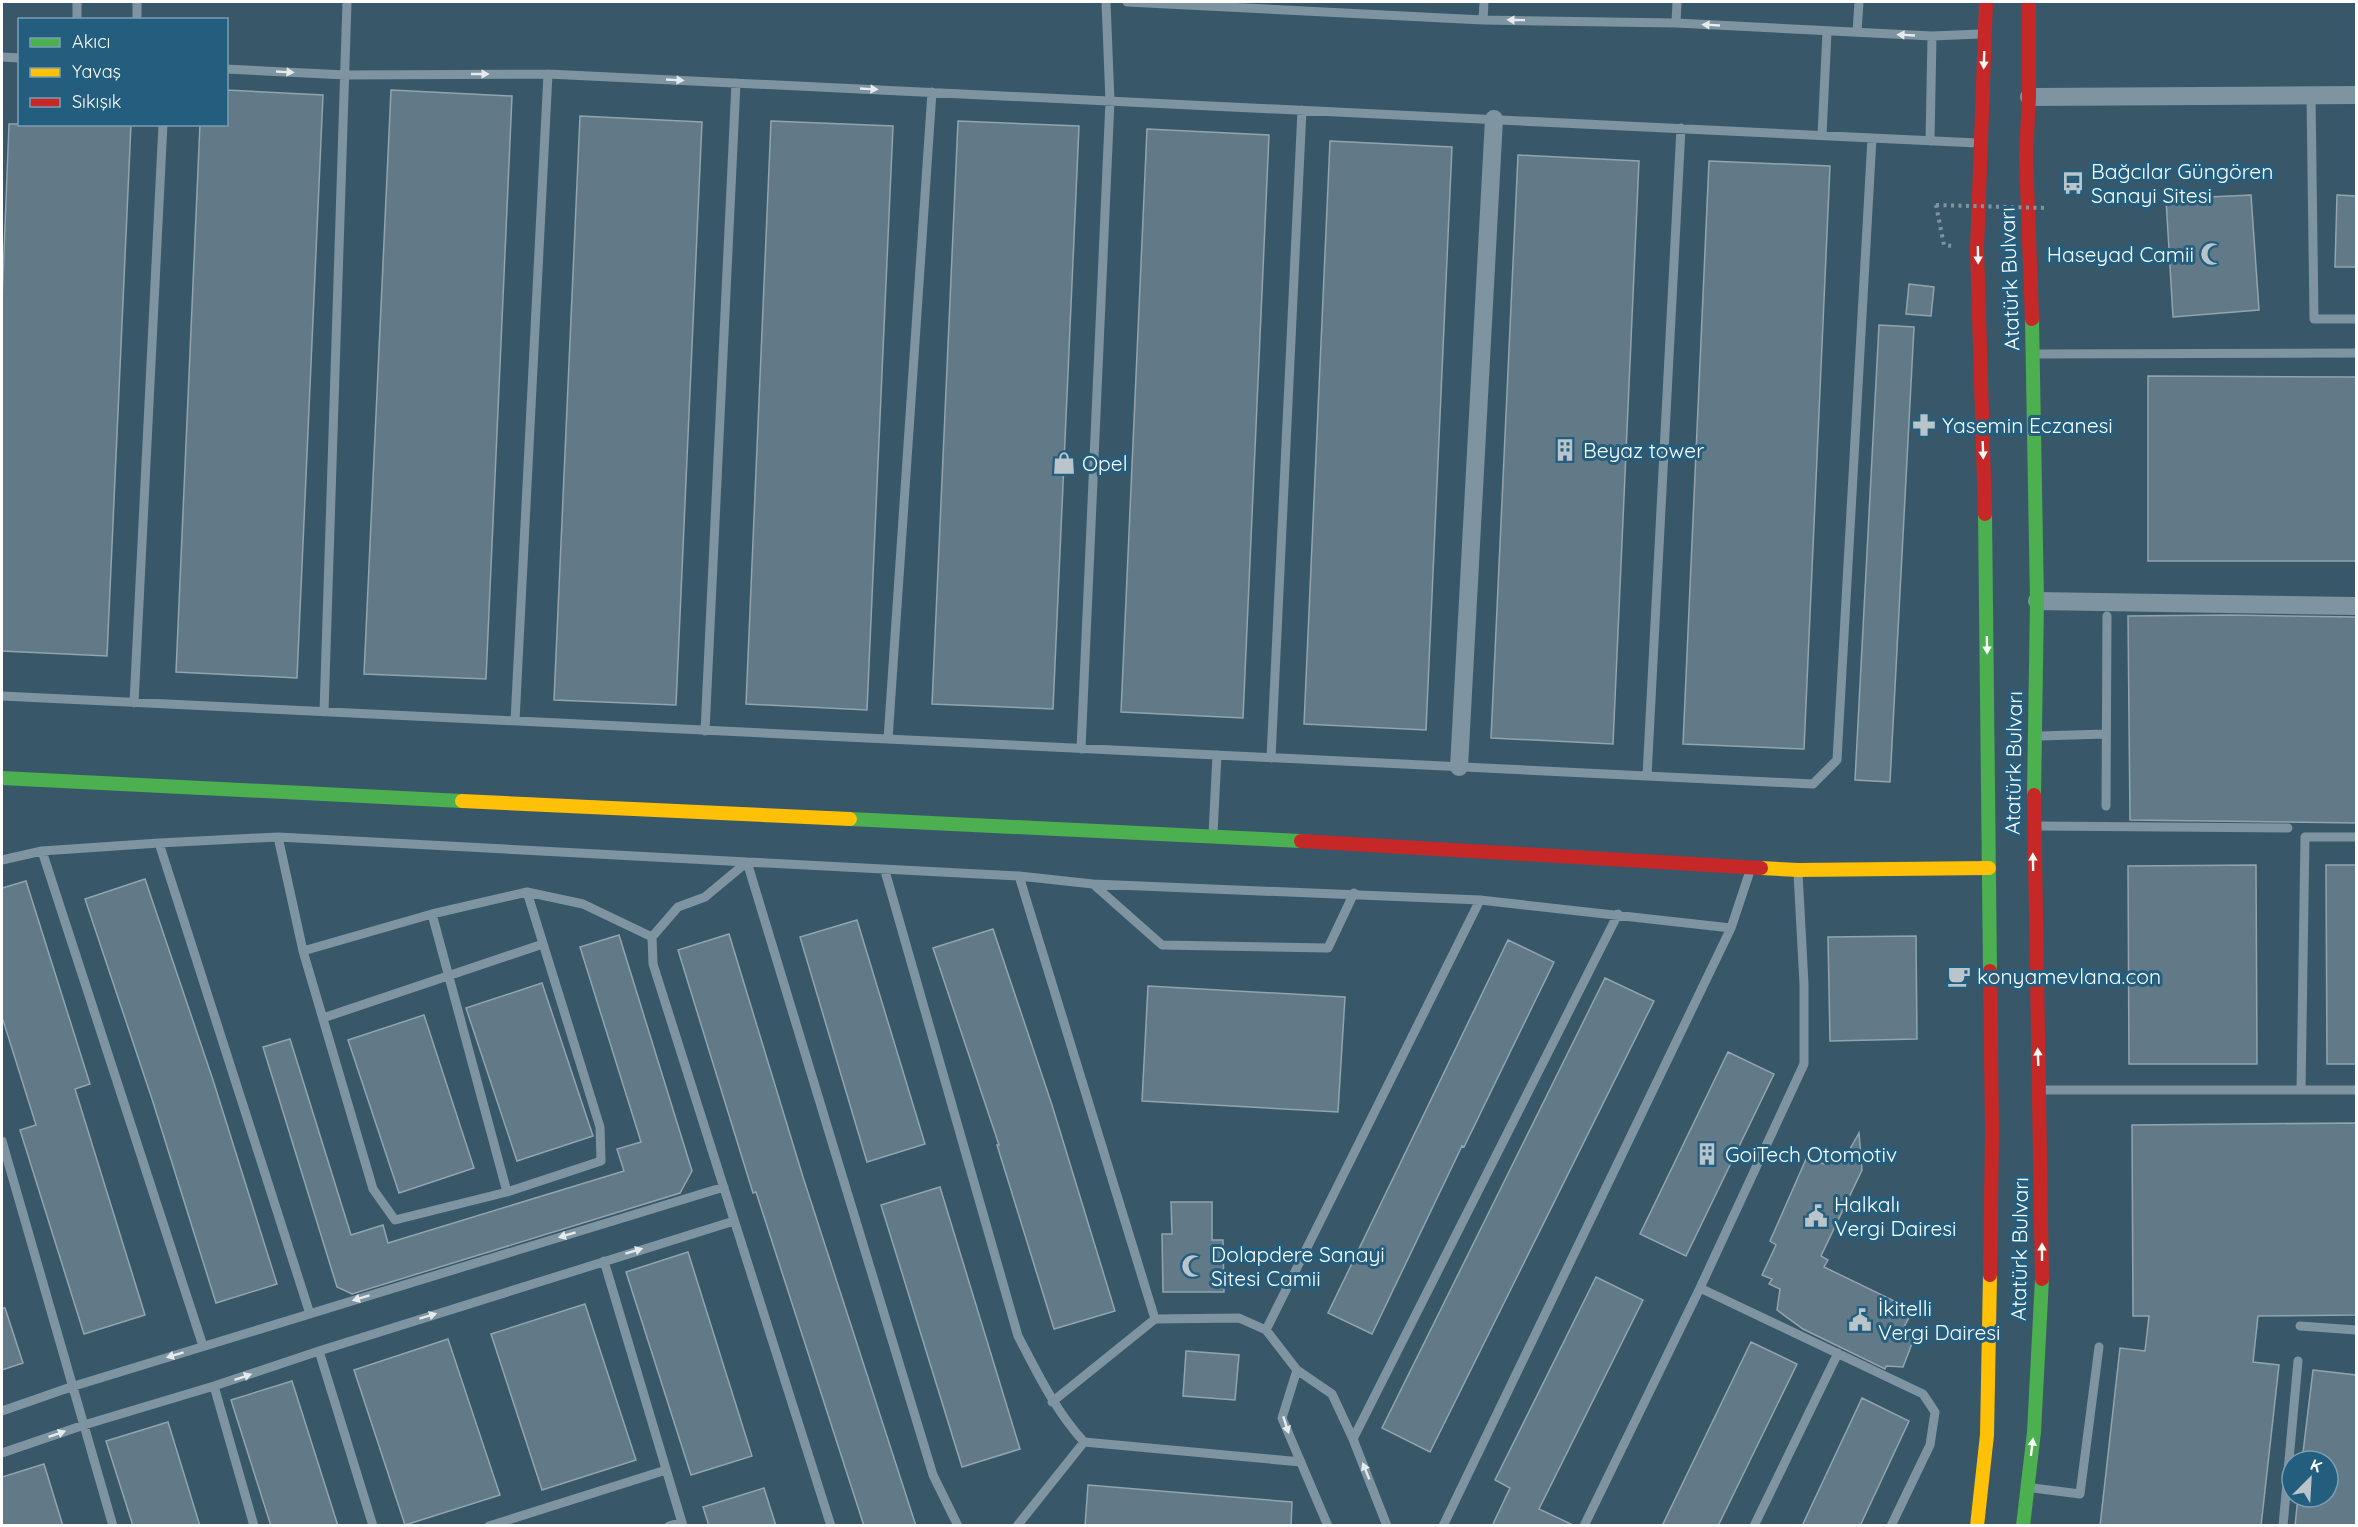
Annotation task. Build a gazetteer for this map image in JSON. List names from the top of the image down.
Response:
{
  "streets": {
    "main road": ["Atatürk Bulvarı"]
  },
  "places": {
    "bus stop": ["Bağcılar Güngören Sanayi Sitesi"],
    "mosque": ["Haseyad Camii", "Dolapdere Sanayi Sitesi Camii"],
    "pharmacy": ["Yasemin Eczanesi"],
    "building": ["Beyaz tower", "GoiTech Otomotiv"],
    "shop": ["Opel"],
    "cafe": ["konyamevlana.con"],
    "public building": ["Halkalı Vergi Dairesi", "İkitelli Vergi Dairesi"]
  },
  "legend": ["Akıcı", "Yavaş", "Sıkışık"],
  "north": "top right"
}
